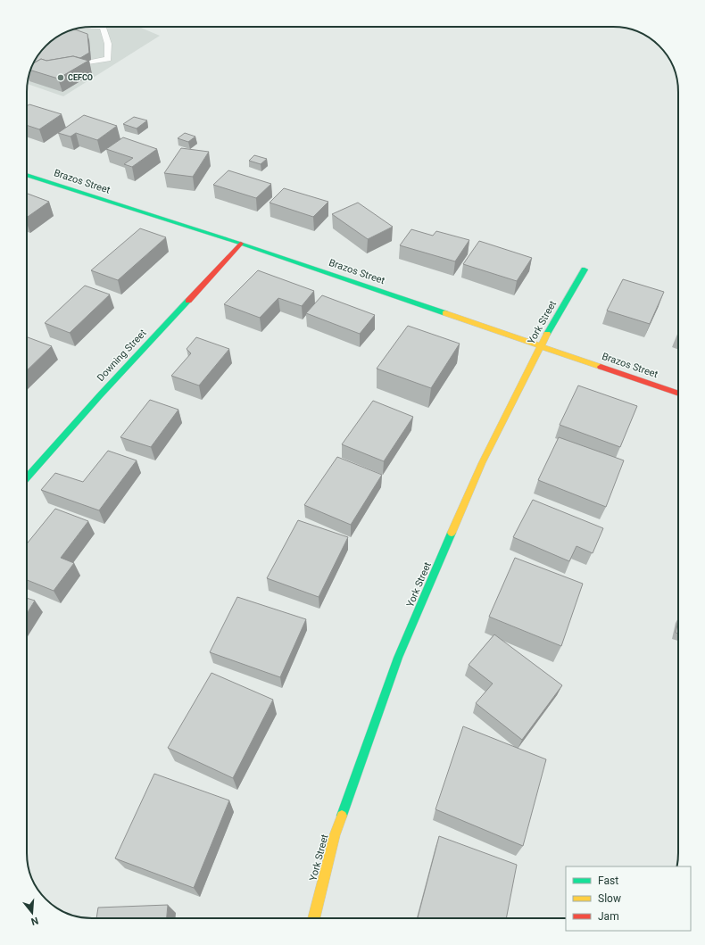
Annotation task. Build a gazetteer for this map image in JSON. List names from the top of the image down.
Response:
{
  "streets": {
    "street": ["Brazos Street", "York Street", "Downing Street"]
  },
  "crossings": [
    ["Brazos Street", "York Street"],
    ["Brazos Street", "Downing Street"]
  ],
  "places": ["CEFCO"],
  "legend": ["Fast", "Slow", "Jam"],
  "north": "bottom"
}
